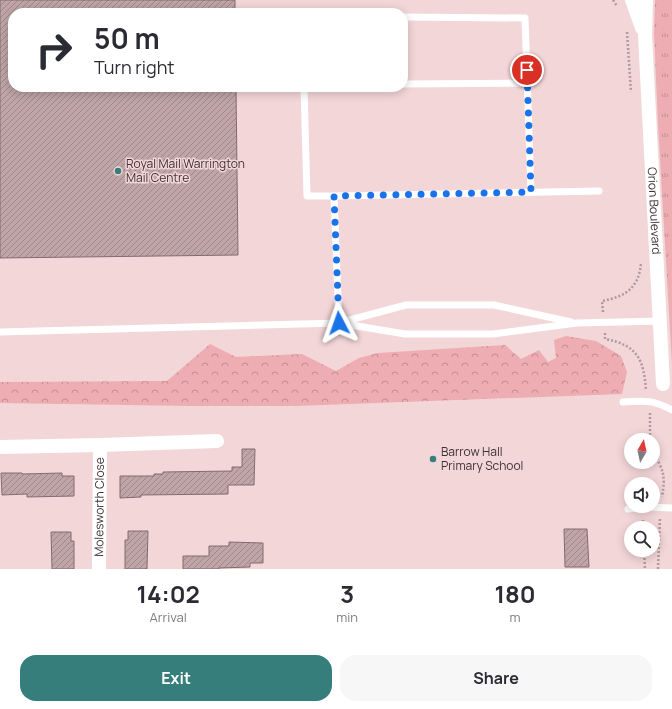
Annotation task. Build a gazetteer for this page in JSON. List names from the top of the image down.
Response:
{
  "streets": {
    "street": ["Orion Boulevard", "Molesworth Close"]
  },
  "places": ["Royal Mail Warrington Mail Centre", "Barrow Hall Primary School"],
  "north": "top",
  "page": {
    "turn": ["50 m", "Turn right"],
    "eta": [
      "14:02",
      "Arrival",
      "3",
      "min",
      "180",
      "m"
    ],
    "buttons": ["Exit", "Share"]
  }
}
